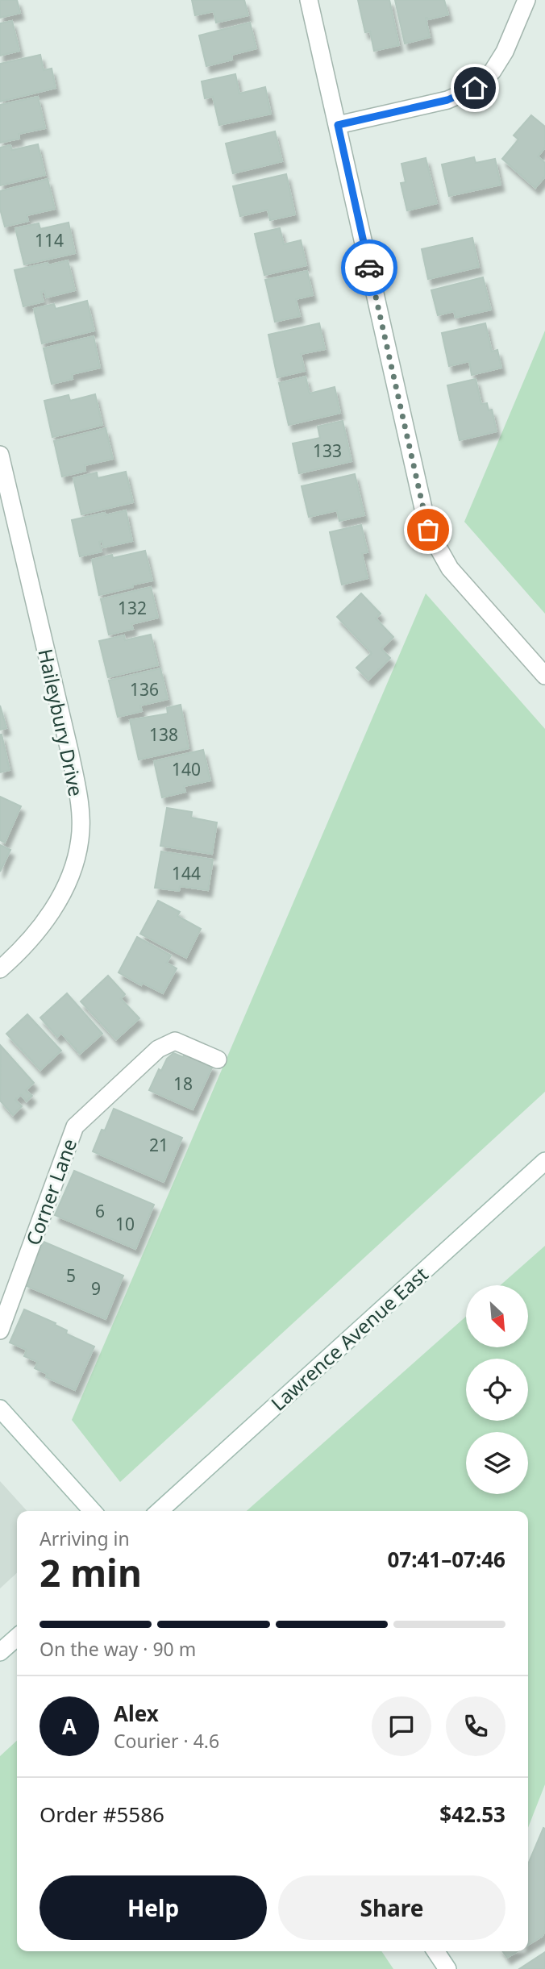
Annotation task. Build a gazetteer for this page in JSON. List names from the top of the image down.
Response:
{
  "streets": {
    "street": ["Haileybury Drive", "Corner Lane", "Lawrence Avenue East"]
  },
  "house_numbers": [
    "114",
    "133",
    "132",
    "136",
    "138",
    "140",
    "144",
    "18",
    "21",
    "6",
    "10",
    "5",
    "9"
  ],
  "north": "bottom right",
  "page": {
    "heading": ["2 min", "Arriving in", "07:41–07:46"],
    "panel": [
      "Alex",
      "Courier · 4.6",
      "Order #5586",
      "$42.53"
    ],
    "bar": "On the way · 90 m",
    "round": "A",
    "buttons": ["Help", "Share"]
  }
}
